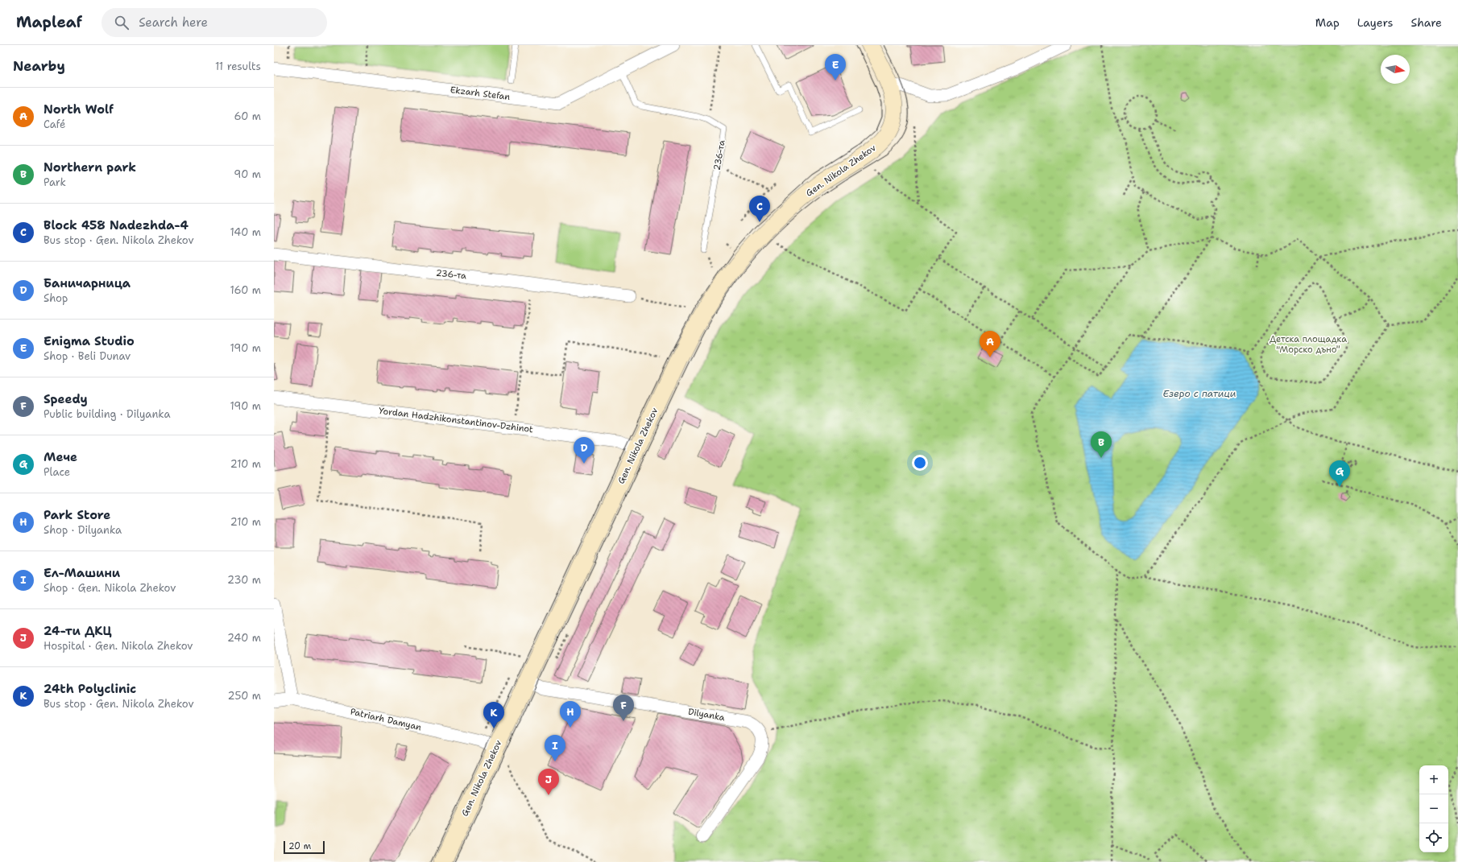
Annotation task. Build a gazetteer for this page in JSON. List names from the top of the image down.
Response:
{
  "streets": {
    "street": [
      "Ekzarh Stefan",
      "236-та",
      "Gen. Nikola Zhekov",
      "Yordan Hadzhikonstantinov-Dzhinot",
      "Dilyanka",
      "Patriarh Damyan"
    ]
  },
  "crossings": [
    ["Ekzarh Stefan", "236-та"],
    ["Gen. Nikola Zhekov", "Yordan Hadzhikonstantinov-Dzhinot"],
    ["Gen. Nikola Zhekov", "Dilyanka"],
    ["Gen. Nikola Zhekov", "Patriarh Damyan"]
  ],
  "water": ["Езеро с патици"],
  "parks": ["Детска площадка \"Морско дъно\""],
  "scale_bar": "20 m",
  "north": "right",
  "page": {
    "header": "Mapleaf",
    "search": "Search here",
    "nav": ["Map", "Layers", "Share"],
    "heading": ["Nearby", "11 results"],
    "pins": [
      "E",
      "C",
      "A",
      "B",
      "D",
      "G",
      "F",
      "H",
      "K",
      "I",
      "J"
    ],
    "list": [
      {
        "mark": "A",
        "name": "North Wolf",
        "note": "Café",
        "value": "60 m"
      },
      {
        "mark": "B",
        "name": "Northern park",
        "note": "Park",
        "value": "90 m"
      },
      {
        "mark": "C",
        "name": "Block 458 Nadezhda-4",
        "note": "Bus stop · Gen. Nikola Zhekov",
        "value": "140 m"
      },
      {
        "mark": "D",
        "name": "Баничарница",
        "note": "Shop",
        "value": "160 m"
      },
      {
        "mark": "E",
        "name": "Enigma Studio",
        "note": "Shop · Beli Dunav",
        "value": "190 m"
      },
      {
        "mark": "F",
        "name": "Speedy",
        "note": "Public building · Dilyanka",
        "value": "190 m"
      },
      {
        "mark": "G",
        "name": "Мече",
        "note": "Place",
        "value": "210 m"
      },
      {
        "mark": "H",
        "name": "Park Store",
        "note": "Shop · Dilyanka",
        "value": "210 m"
      },
      {
        "mark": "I",
        "name": "Ел-Машини",
        "note": "Shop · Gen. Nikola Zhekov",
        "value": "230 m"
      },
      {
        "mark": "J",
        "name": "24-ти ДКЦ",
        "note": "Hospital · Gen. Nikola Zhekov",
        "value": "240 m"
      },
      {
        "mark": "K",
        "name": "24th Polyclinic",
        "note": "Bus stop · Gen. Nikola Zhekov",
        "value": "250 m"
      }
    ],
    "map_buttons": ["+", "−"],
    "scale": "20 m"
  }
}
